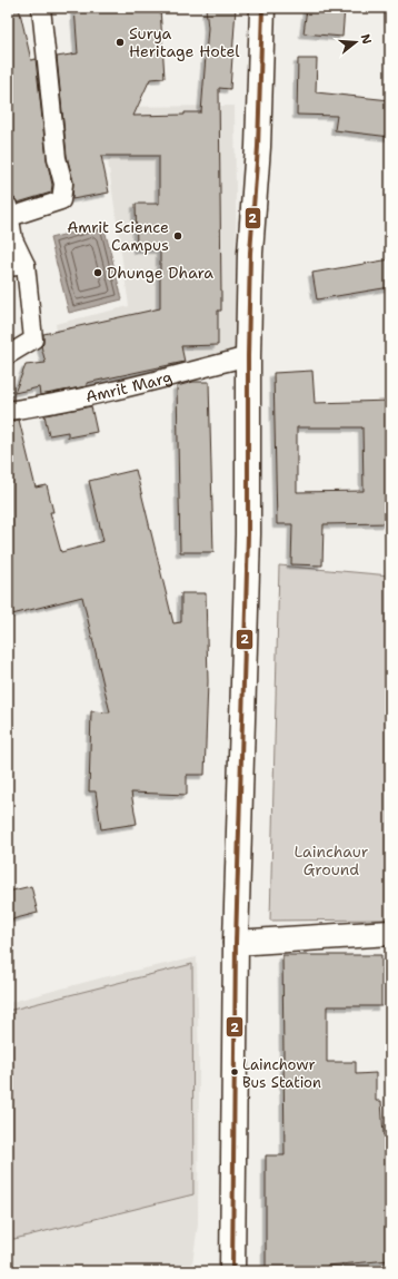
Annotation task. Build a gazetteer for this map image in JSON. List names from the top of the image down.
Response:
{
  "streets": {
    "street": ["Amrit Marg"]
  },
  "parks": ["Lainchaur Ground"],
  "places": [
    "Surya Heritage Hotel",
    "Amrit Science Campus",
    "Dhunge Dhara",
    "Lainchowr Bus Station"
  ],
  "lines": ["transit line 2"],
  "north": "right"
}
